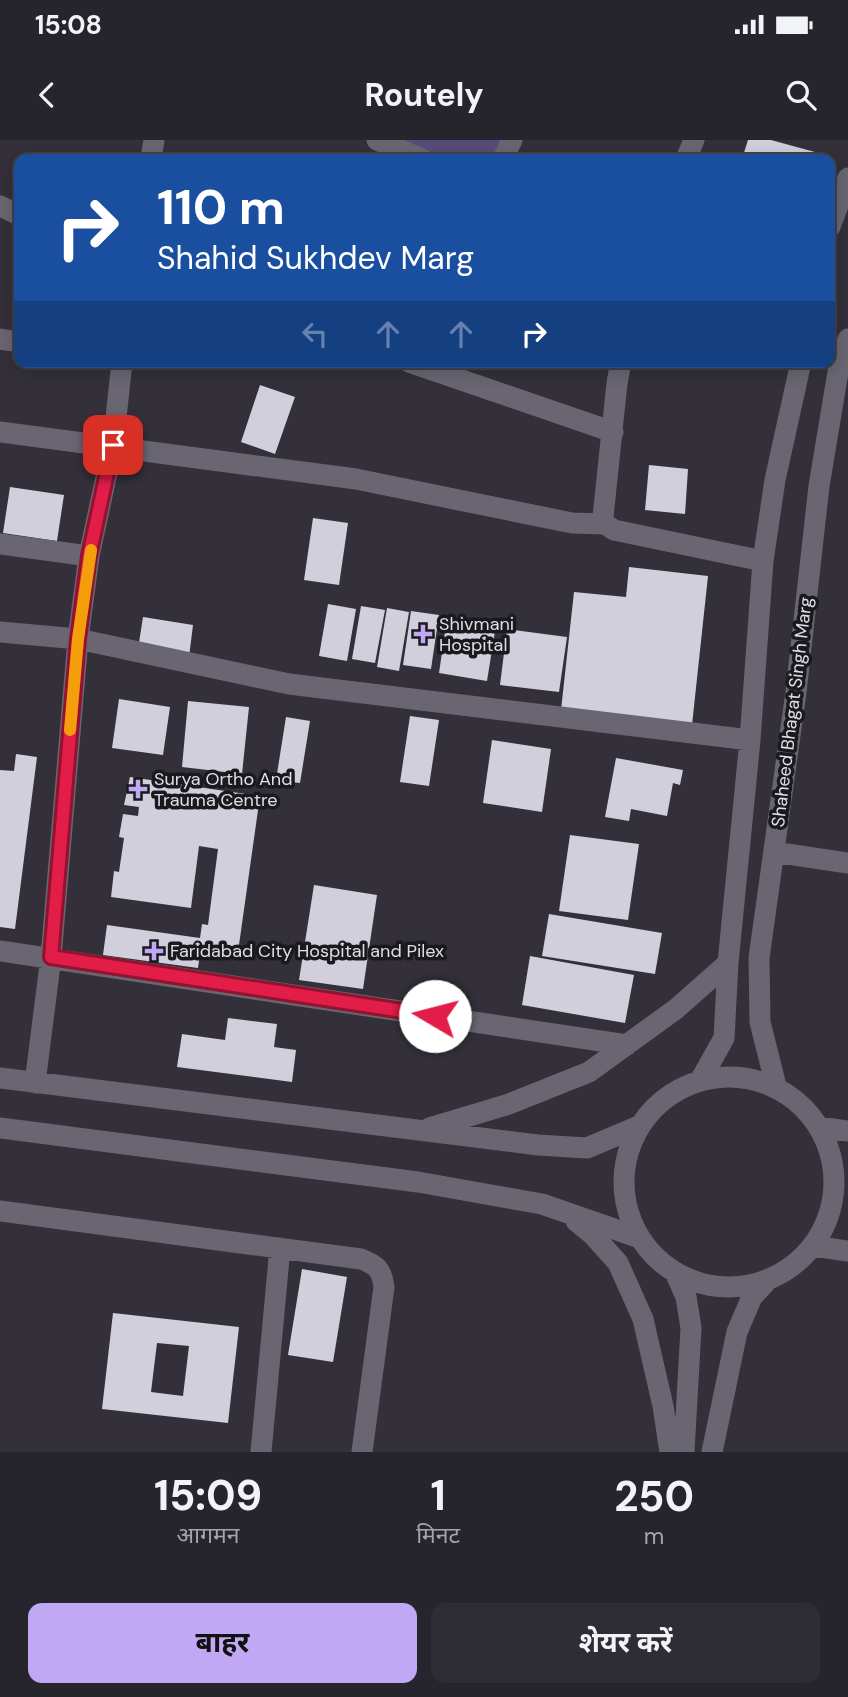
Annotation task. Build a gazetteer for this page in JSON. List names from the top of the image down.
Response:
{
  "streets": {
    "street": ["Shaheed Bhagat Singh Marg"]
  },
  "places": {
    "health": ["Shivmani Hospital", "Surya Ortho And Trauma Centre", "Faridabad City Hospital and Pilex"]
  },
  "page": {
    "status": "15:08",
    "header": "Routely",
    "turn": ["110 m", "Shahid Sukhdev Marg"],
    "eta": [
      "15:09",
      "आगमन",
      "1",
      "मिनट",
      "250",
      "m"
    ],
    "buttons": ["बाहर", "शेयर करें"]
  }
}
